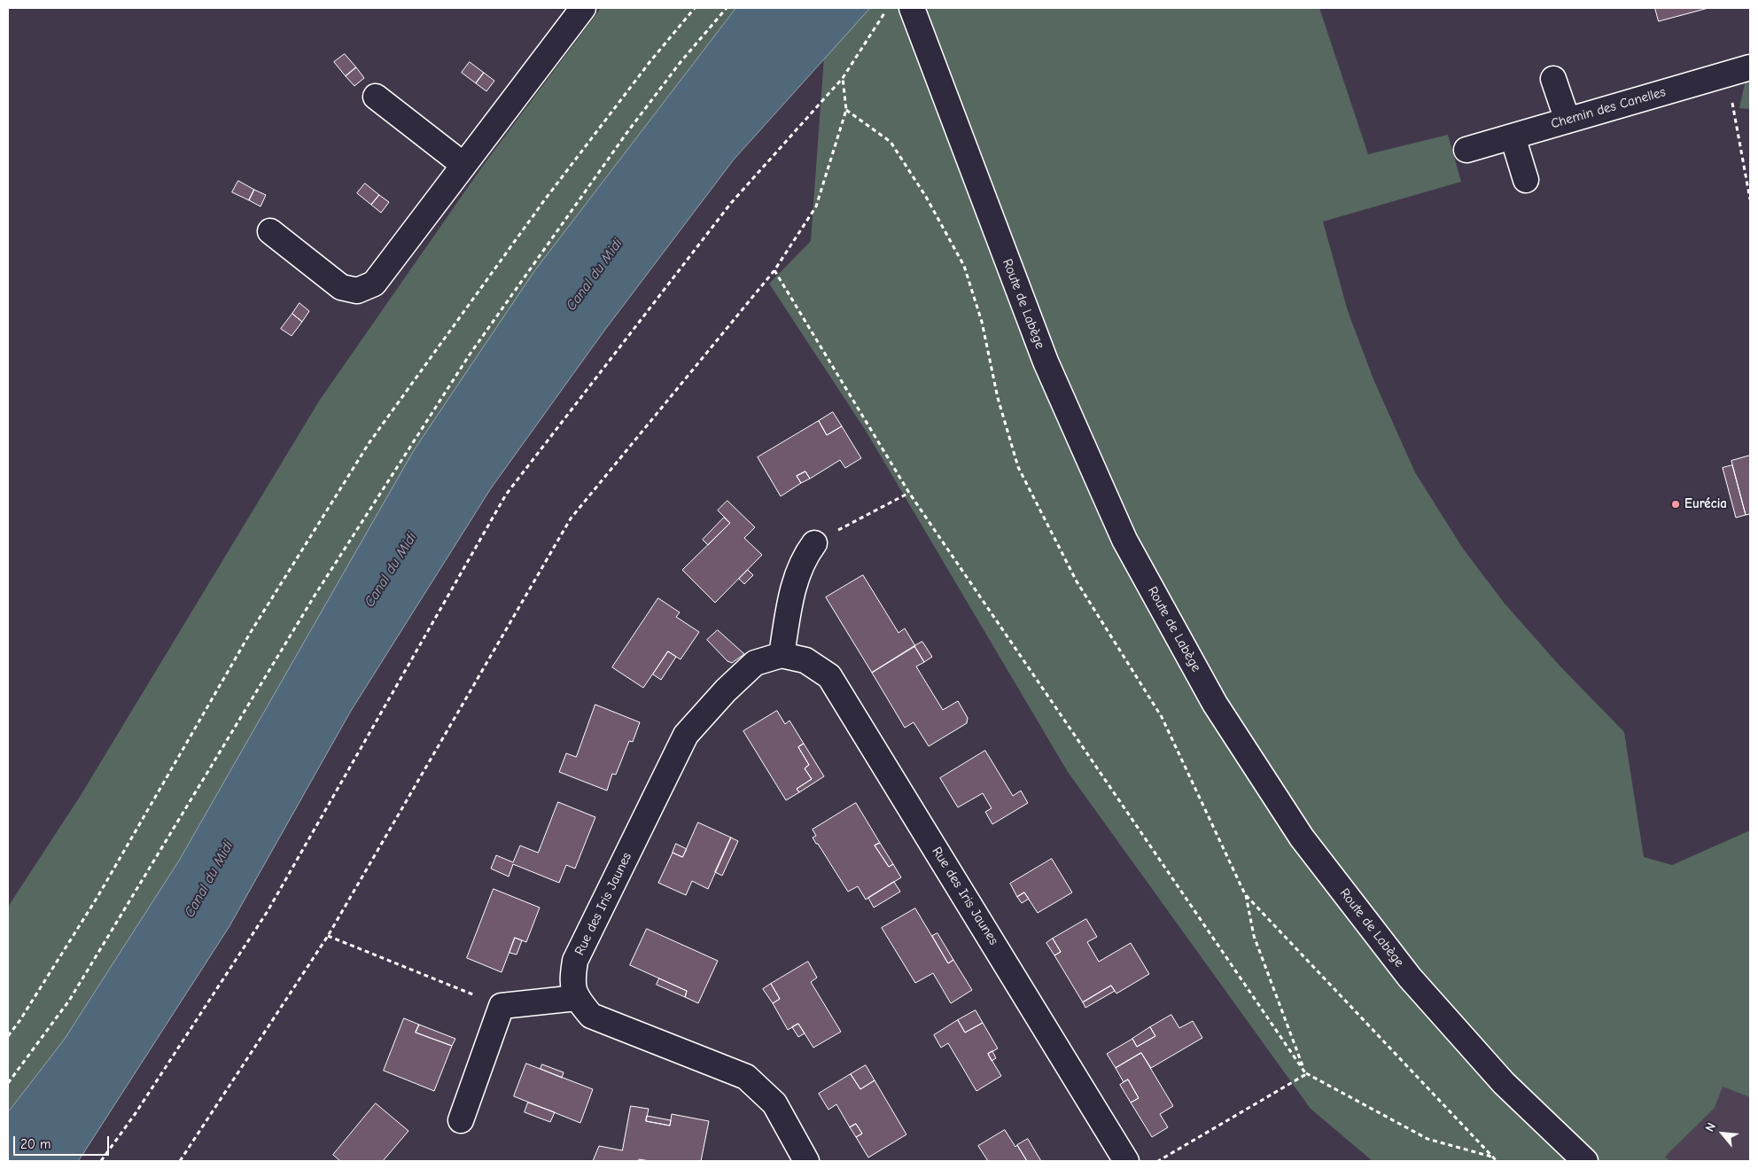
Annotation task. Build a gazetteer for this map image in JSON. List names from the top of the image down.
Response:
{
  "streets": {
    "street": ["Chemin des Canelles", "Route de Labège", "Rue des Iris Jaunes"]
  },
  "water": ["Canal du Midi"],
  "places": ["Eurécia"],
  "scale_bar": "20 m",
  "north": "top left"
}
